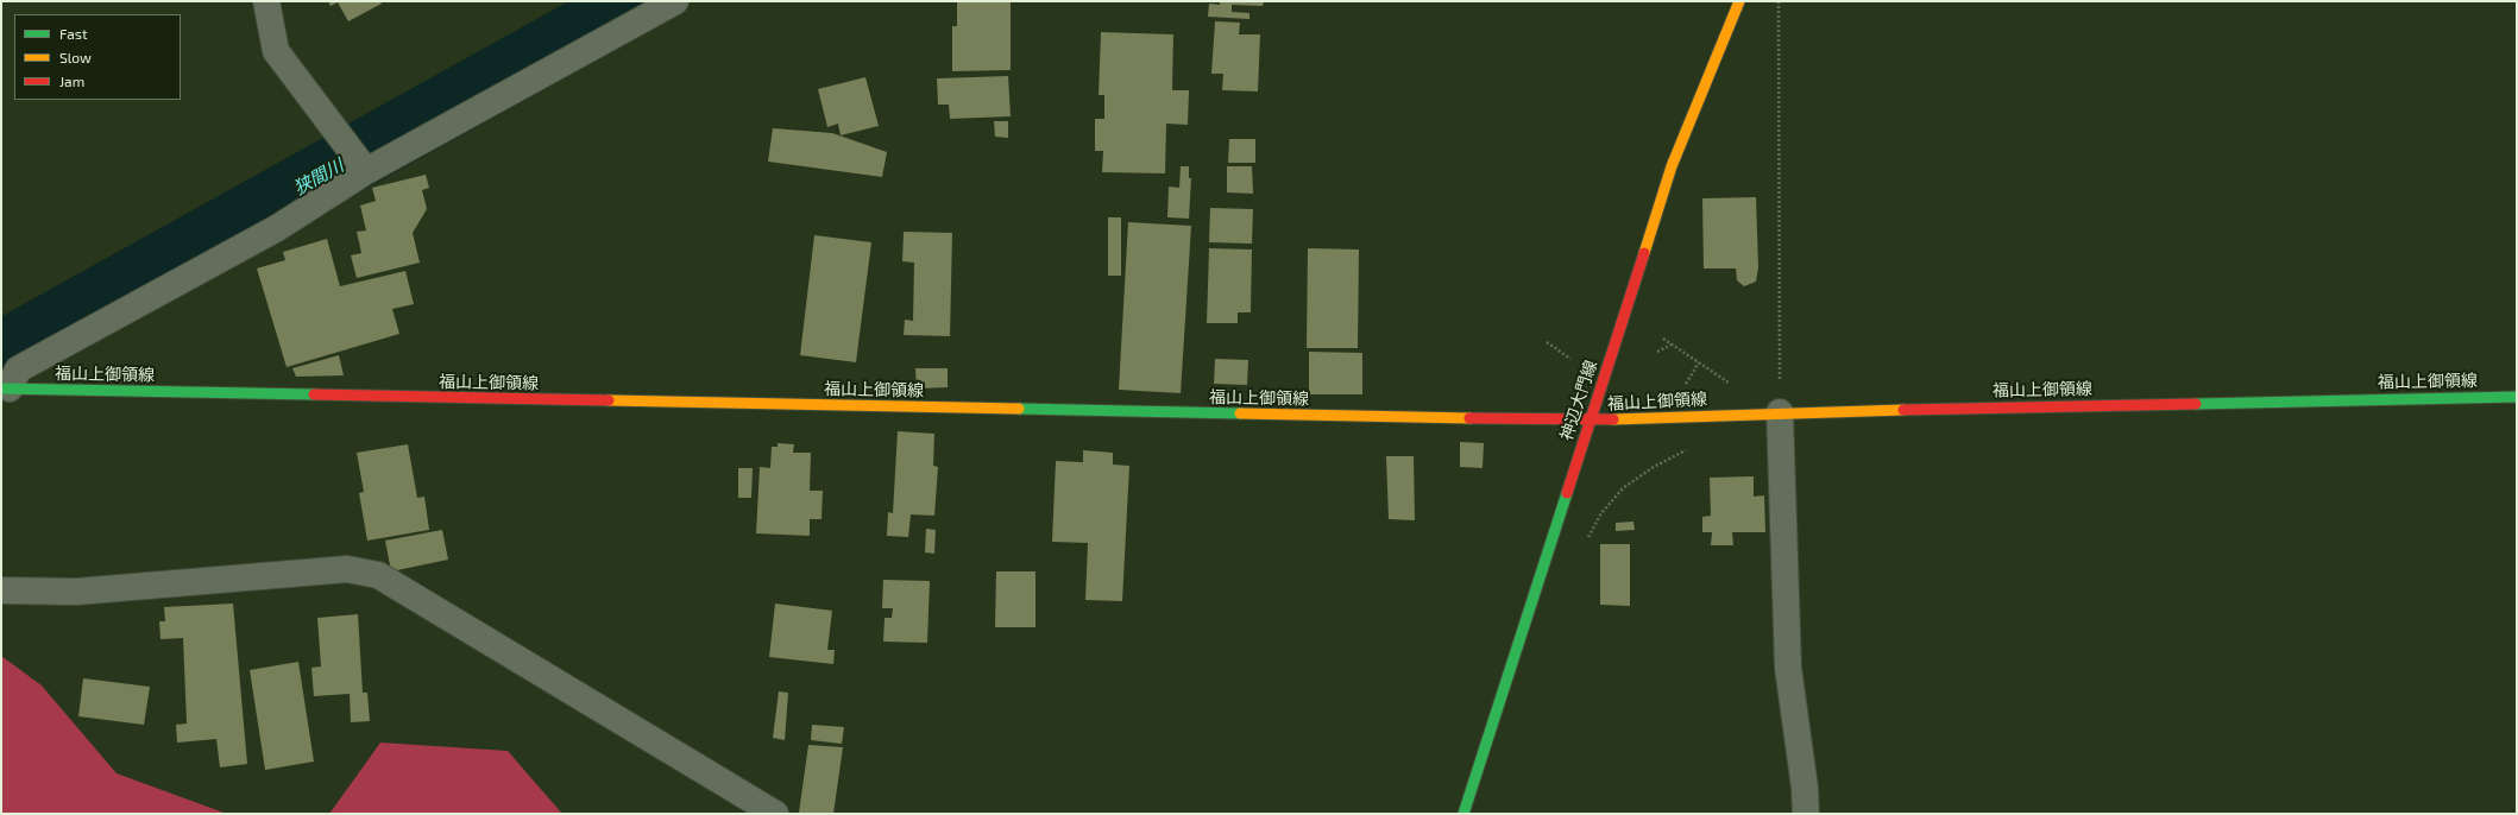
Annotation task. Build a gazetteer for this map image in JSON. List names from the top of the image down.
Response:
{
  "streets": {
    "main road": ["福山上御領線", "神辺大門線"]
  },
  "crossings": [
    ["福山上御領線", "神辺大門線"]
  ],
  "water": ["狭間川"],
  "legend": ["Fast", "Slow", "Jam"]
}
